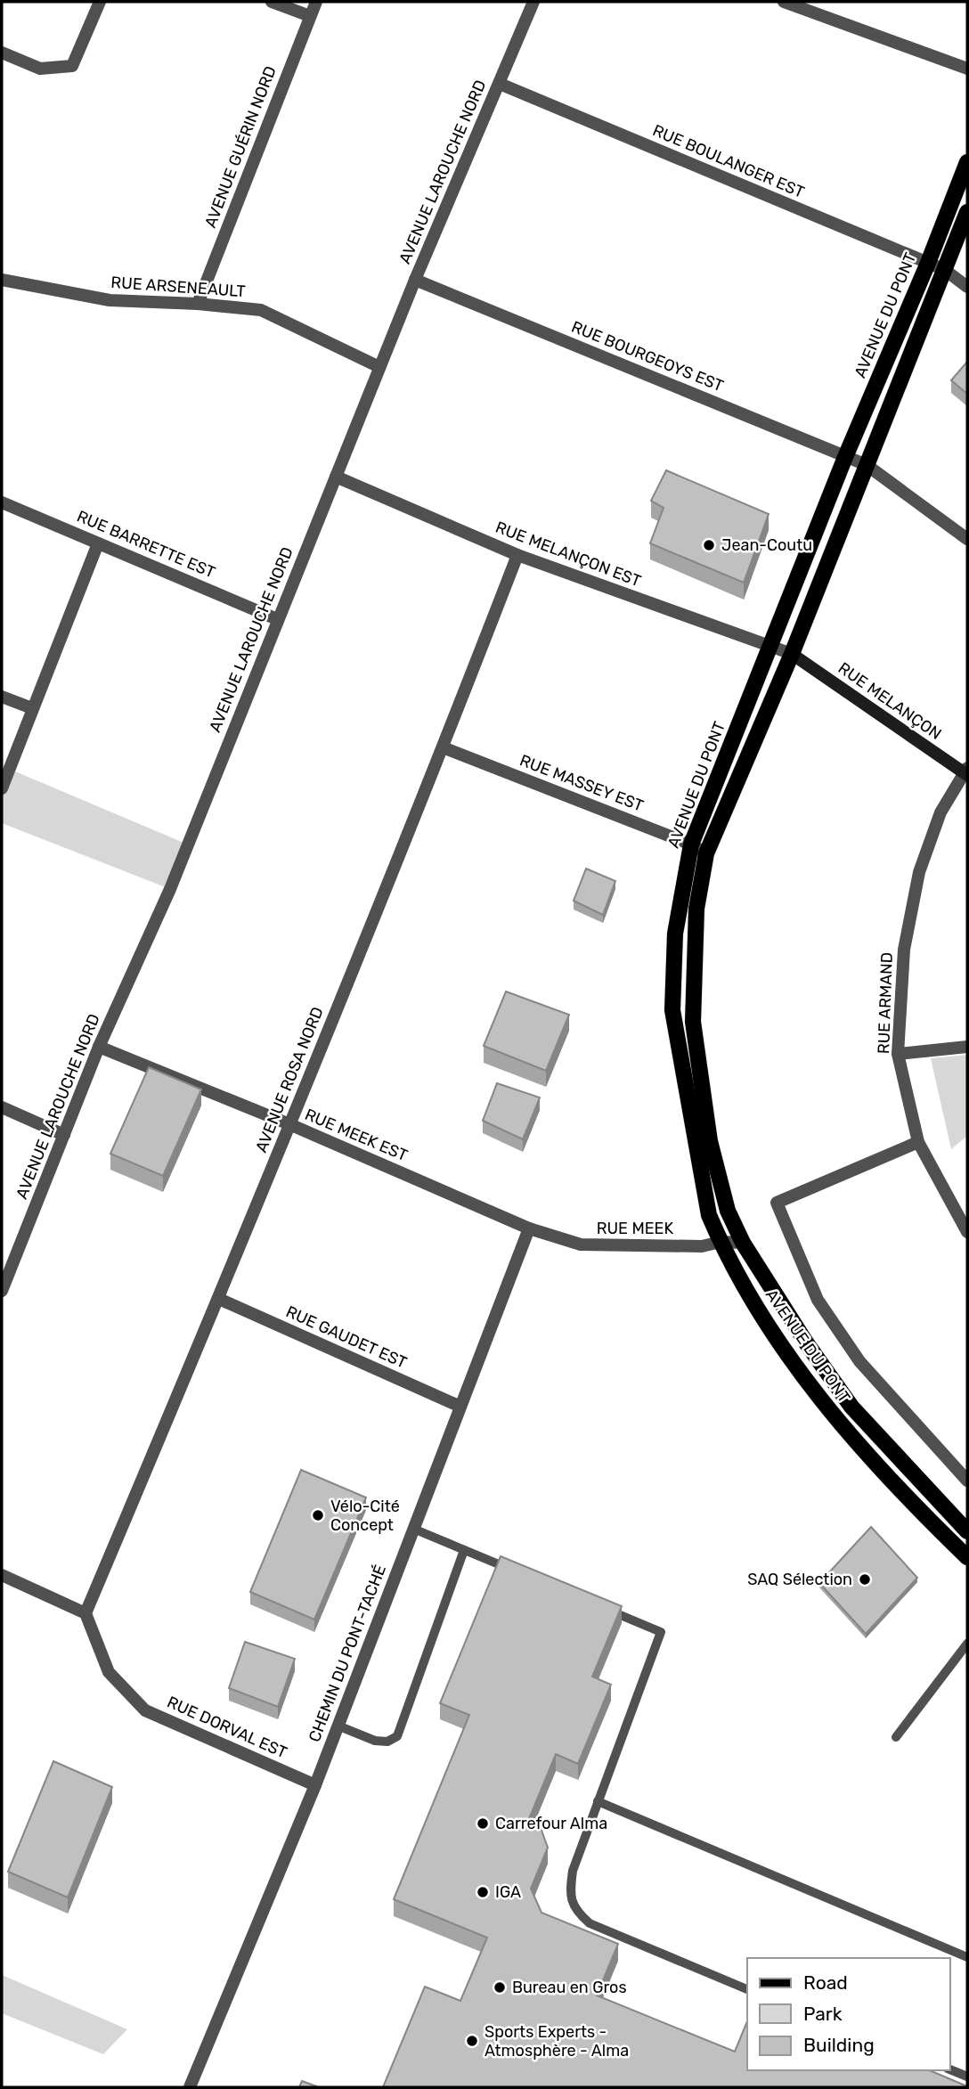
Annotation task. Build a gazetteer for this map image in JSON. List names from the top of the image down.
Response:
{
  "streets": {
    "main road": ["AVENUE DU PONT"],
    "street": [
      "AVENUE GUÉRIN NORD",
      "RUE BOULANGER EST",
      "AVENUE LAROUCHE NORD",
      "RUE ARSENEAULT",
      "RUE BOURGEOYS EST",
      "RUE BARRETTE EST",
      "RUE MELANÇON EST",
      "RUE MELANÇON",
      "RUE MASSEY EST",
      "RUE ARMAND",
      "AVENUE ROSA NORD",
      "RUE MEEK EST",
      "RUE MEEK",
      "RUE GAUDET EST",
      "CHEMIN DU PONT-TACHÉ",
      "RUE DORVAL EST"
    ]
  },
  "crossings": [
    ["AVENUE GUÉRIN NORD", "RUE ARSENEAULT"],
    ["RUE BOULANGER EST", "AVENUE LAROUCHE NORD"],
    ["RUE BOULANGER EST", "AVENUE DU PONT"],
    ["AVENUE LAROUCHE NORD", "RUE ARSENEAULT"],
    ["AVENUE LAROUCHE NORD", "RUE BOURGEOYS EST"],
    ["AVENUE LAROUCHE NORD", "RUE BARRETTE EST"],
    ["AVENUE LAROUCHE NORD", "RUE MELANÇON EST"],
    ["AVENUE LAROUCHE NORD", "RUE MEEK EST"],
    ["AVENUE DU PONT", "RUE BOURGEOYS EST"],
    ["AVENUE DU PONT", "RUE MELANÇON EST"],
    ["AVENUE DU PONT", "RUE MELANÇON"],
    ["AVENUE DU PONT", "RUE MASSEY EST"],
    ["AVENUE DU PONT", "RUE MEEK"],
    ["RUE MELANÇON EST", "RUE MELANÇON"],
    ["RUE MELANÇON EST", "AVENUE ROSA NORD"],
    ["RUE MELANÇON", "RUE ARMAND"],
    ["RUE MASSEY EST", "AVENUE ROSA NORD"],
    ["AVENUE ROSA NORD", "RUE MEEK EST"],
    ["AVENUE ROSA NORD", "RUE GAUDET EST"],
    ["AVENUE ROSA NORD", "RUE DORVAL EST"],
    ["RUE MEEK EST", "RUE MEEK"],
    ["RUE MEEK EST", "CHEMIN DU PONT-TACHÉ"],
    ["RUE MEEK", "CHEMIN DU PONT-TACHÉ"],
    ["RUE GAUDET EST", "CHEMIN DU PONT-TACHÉ"],
    ["CHEMIN DU PONT-TACHÉ", "RUE DORVAL EST"]
  ],
  "places": [
    "Jean-Coutu",
    "Vélo-Cité Concept",
    "SAQ Sélection",
    "Carrefour Alma",
    "IGA",
    "Bureau en Gros",
    "Sports Experts - Atmosphère - Alma"
  ],
  "legend": ["Road", "Park", "Building"]
}
